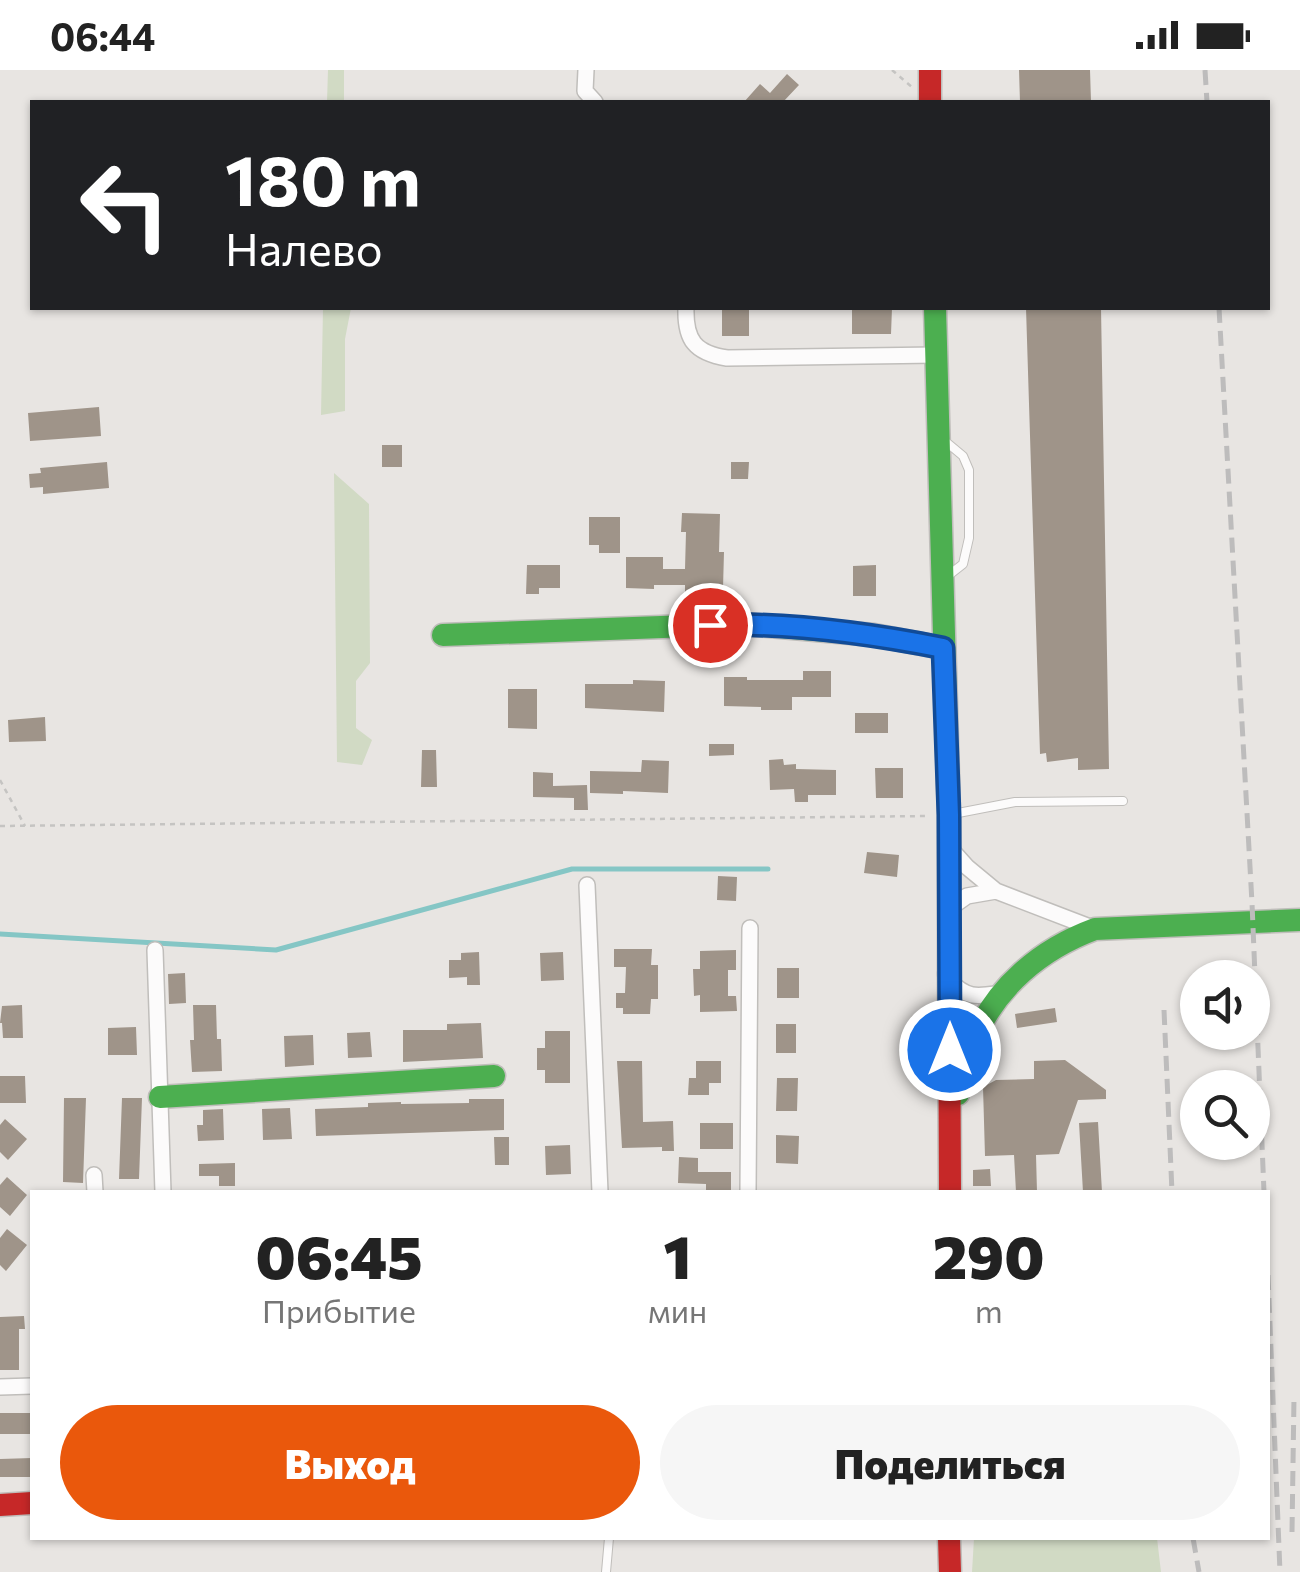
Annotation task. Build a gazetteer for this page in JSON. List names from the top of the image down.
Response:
{
  "page": {
    "status": "06:44",
    "turn": ["180 m", "Налево"],
    "eta": [
      "06:45",
      "Прибытие",
      "1",
      "мин",
      "290",
      "m"
    ],
    "buttons": ["Выход", "Поделиться"]
  }
}
